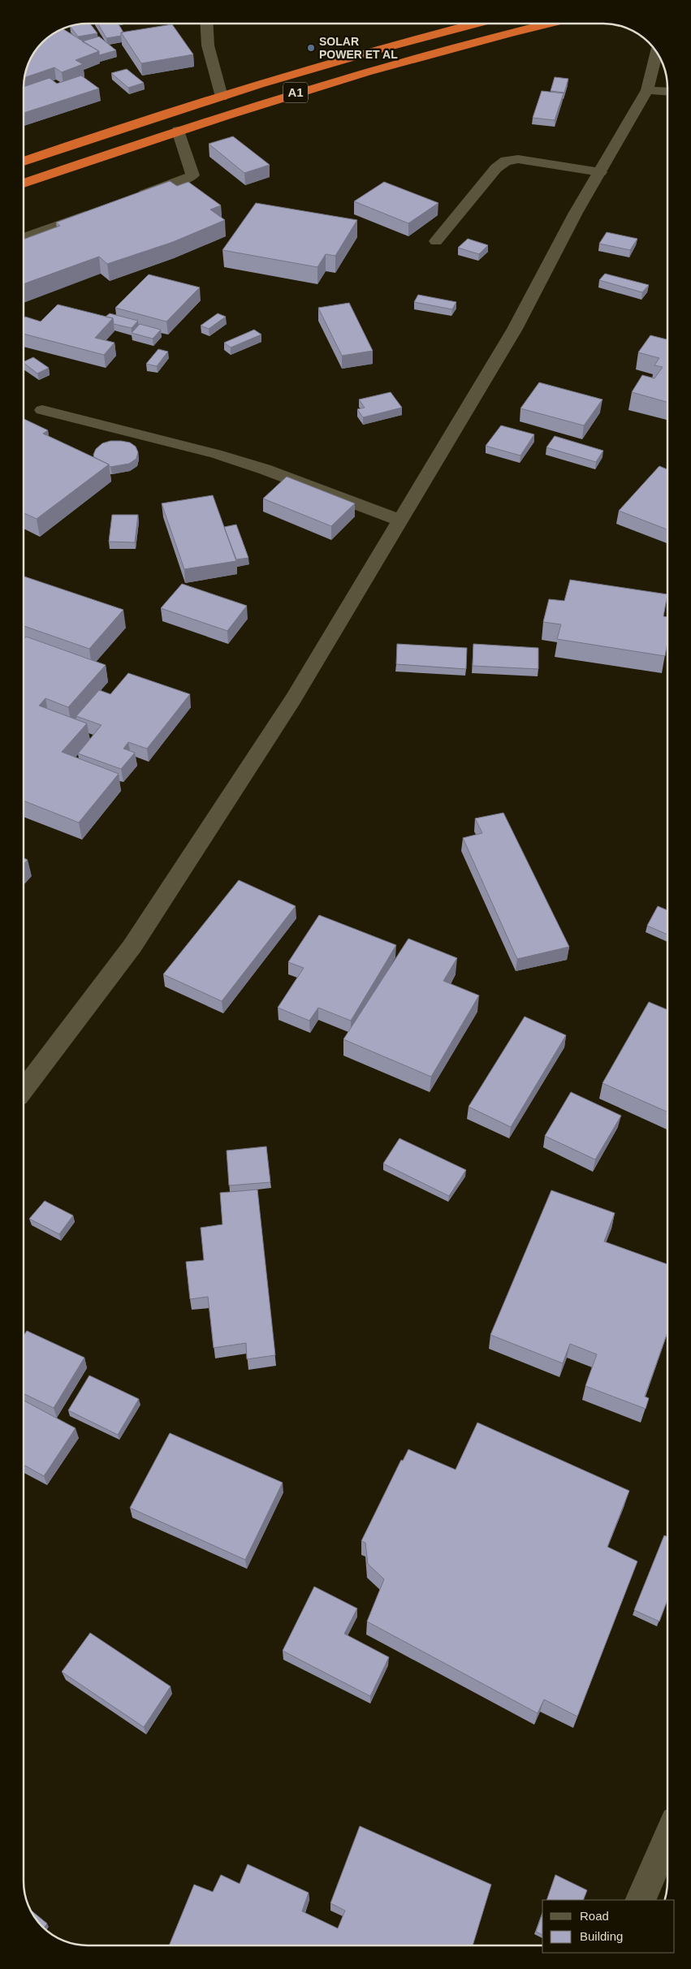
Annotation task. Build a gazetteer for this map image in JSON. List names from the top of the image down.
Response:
{
  "streets": {
    "highway": ["A1"]
  },
  "places": ["SOLAR POWER ET AL"],
  "legend": ["Road", "Building"]
}
